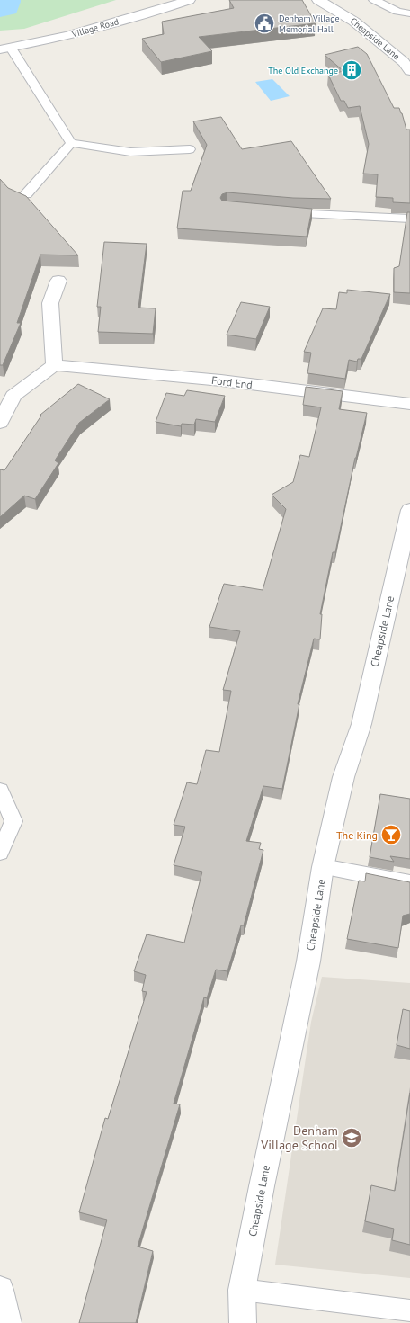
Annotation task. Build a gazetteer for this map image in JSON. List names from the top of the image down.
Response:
{
  "streets": {
    "street": ["Village Road", "Cheapside Lane", "Ford End"]
  },
  "places": {
    "public building": ["Denham Village Memorial Hall"],
    "building": ["The Old Exchange"],
    "bar": ["The King"],
    "school or university": ["Denham Village School"]
  }
}
